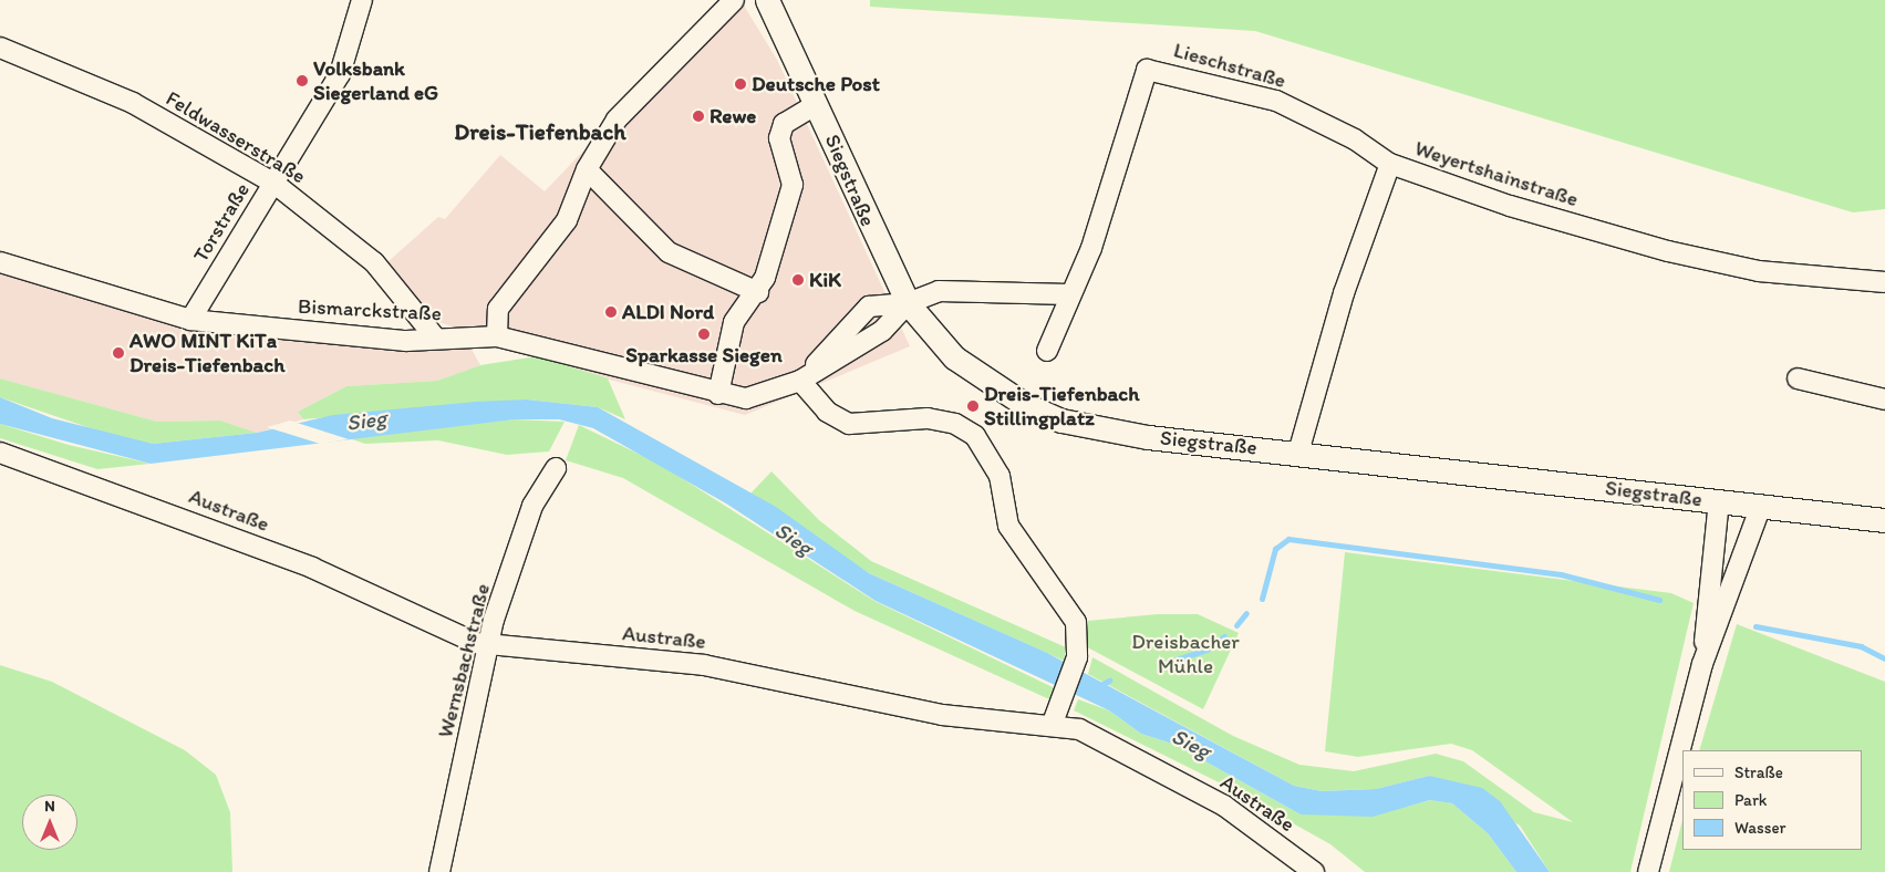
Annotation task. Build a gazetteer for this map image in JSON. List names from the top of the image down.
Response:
{
  "streets": {
    "main road": ["Siegstraße"],
    "street": [
      "Lieschstraße",
      "Feldwasserstraße",
      "Weyertshainstraße",
      "Torstraße",
      "Bismarckstraße",
      "Austraße",
      "Wernsbachstraße"
    ]
  },
  "crossings": [
    ["Lieschstraße", "Weyertshainstraße"],
    ["Feldwasserstraße", "Torstraße"],
    ["Feldwasserstraße", "Bismarckstraße"],
    ["Weyertshainstraße", "Siegstraße"],
    ["Siegstraße", "Bismarckstraße"],
    ["Torstraße", "Bismarckstraße"],
    ["Austraße", "Wernsbachstraße"]
  ],
  "districts": ["Dreis-Tiefenbach"],
  "water": ["Sieg"],
  "parks": ["Dreisbacher Mühle"],
  "places": [
    "Volksbank Siegerland eG",
    "Deutsche Post",
    "Rewe",
    "KiK",
    "ALDI Nord",
    "Sparkasse Siegen",
    "AWO MINT KiTa Dreis-Tiefenbach",
    "Dreis-Tiefenbach Stillingplatz"
  ],
  "legend": ["Straße", "Park", "Wasser"],
  "north": "top"
}
